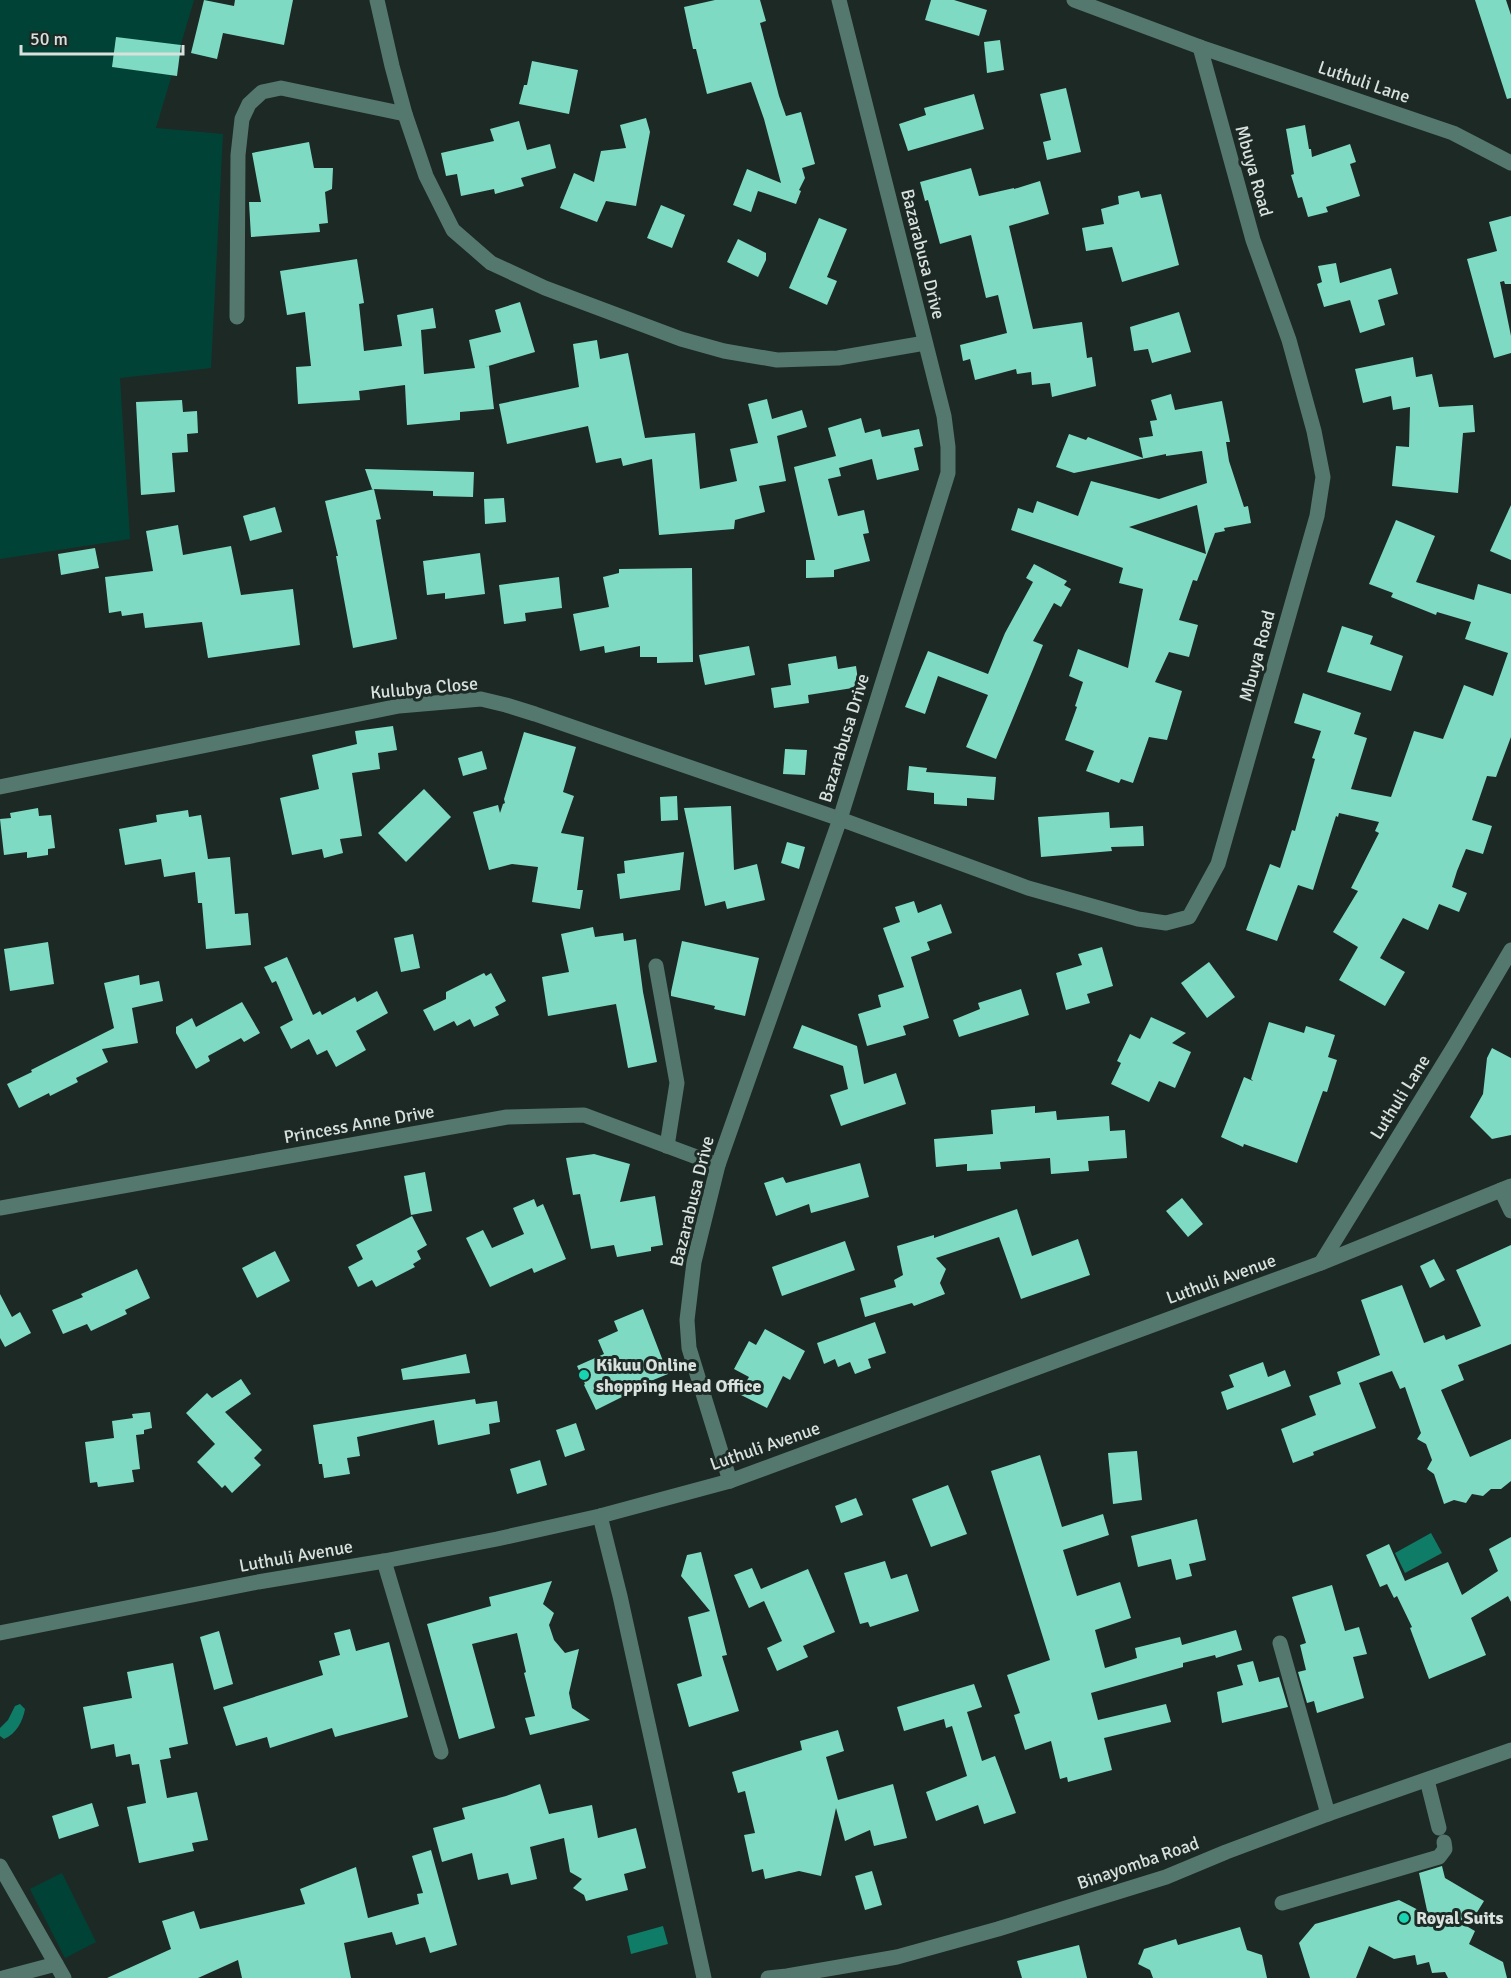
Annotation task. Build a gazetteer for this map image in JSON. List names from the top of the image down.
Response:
{
  "streets": {
    "street": [
      "Luthuli Lane",
      "Mbuya Road",
      "Bazarabusa Drive",
      "Kulubya Close",
      "Princess Anne Drive",
      "Luthuli Avenue",
      "Binayomba Road"
    ]
  },
  "crossings": [
    ["Luthuli Lane", "Mbuya Road"],
    ["Luthuli Lane", "Luthuli Avenue"],
    ["Mbuya Road", "Bazarabusa Drive"],
    ["Mbuya Road", "Kulubya Close"],
    ["Bazarabusa Drive", "Kulubya Close"],
    ["Bazarabusa Drive", "Princess Anne Drive"],
    ["Bazarabusa Drive", "Luthuli Avenue"]
  ],
  "places": ["Kikuu Online shopping Head Office", "Royal Suits"],
  "scale_bar": "50 m"
}
